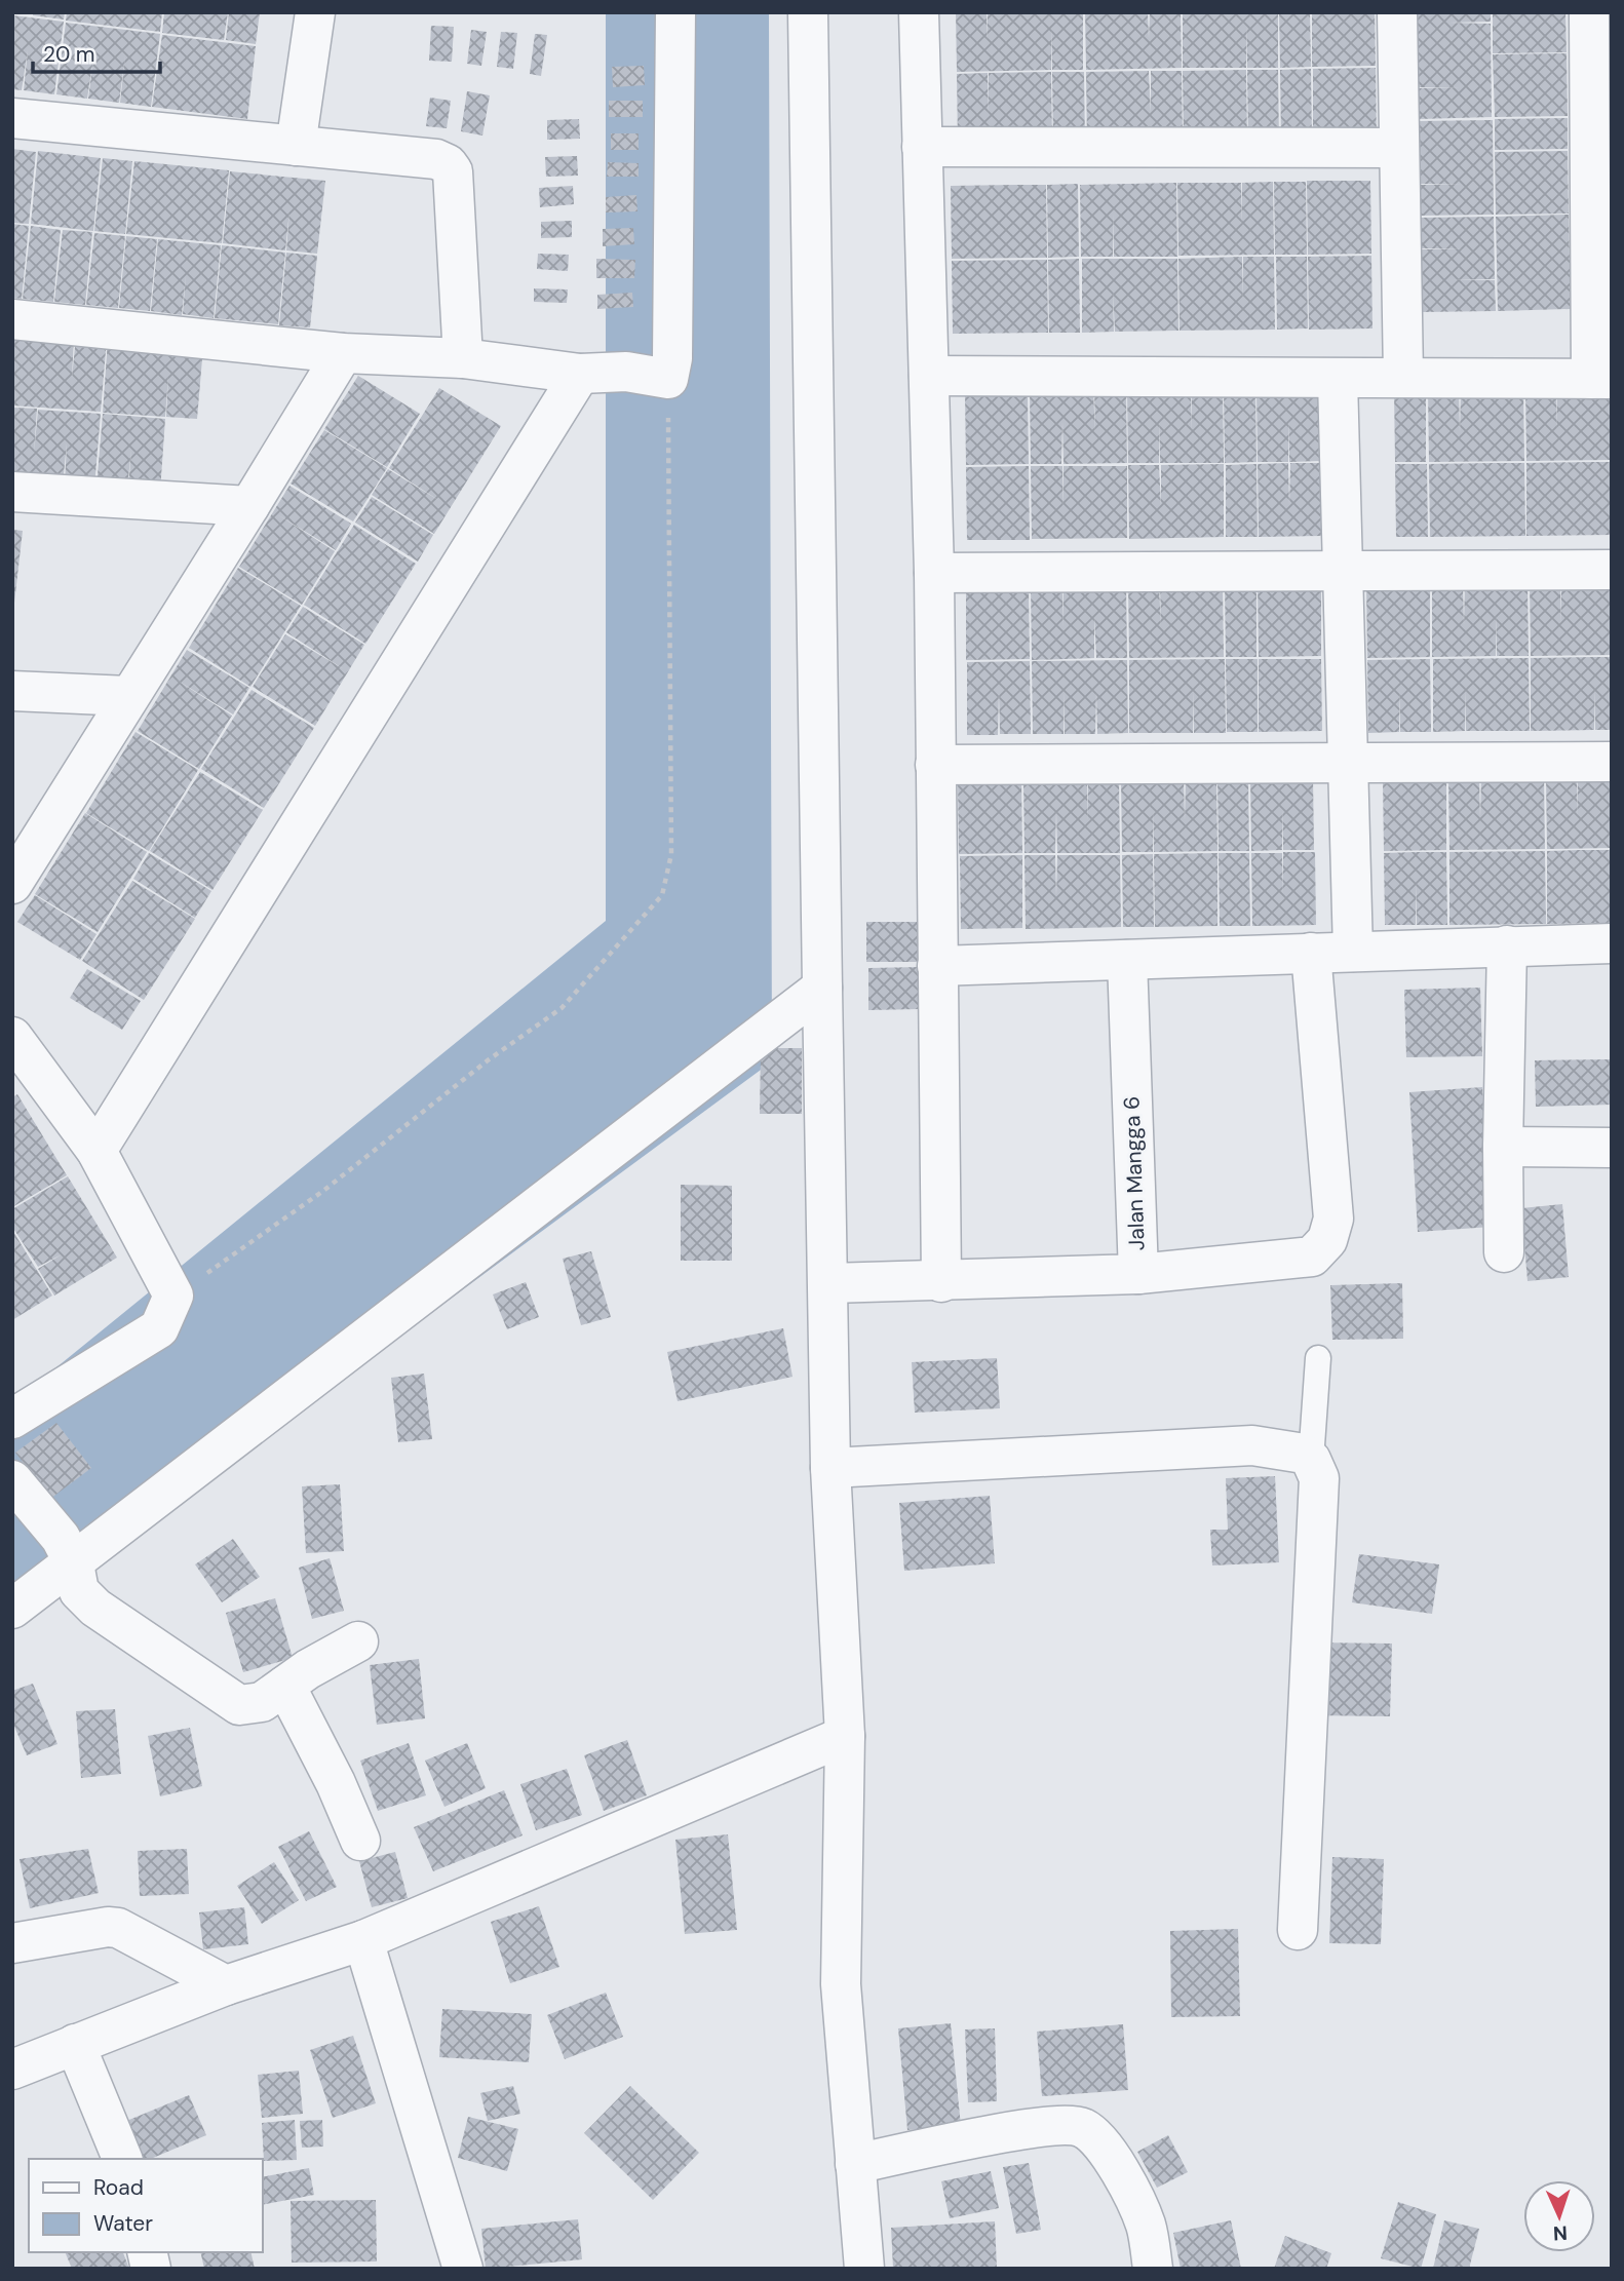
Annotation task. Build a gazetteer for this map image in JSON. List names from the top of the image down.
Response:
{
  "streets": {
    "street": ["Jalan Mangga 6"]
  },
  "legend": ["Road", "Water"],
  "scale_bar": "20 m",
  "north": "bottom"
}
